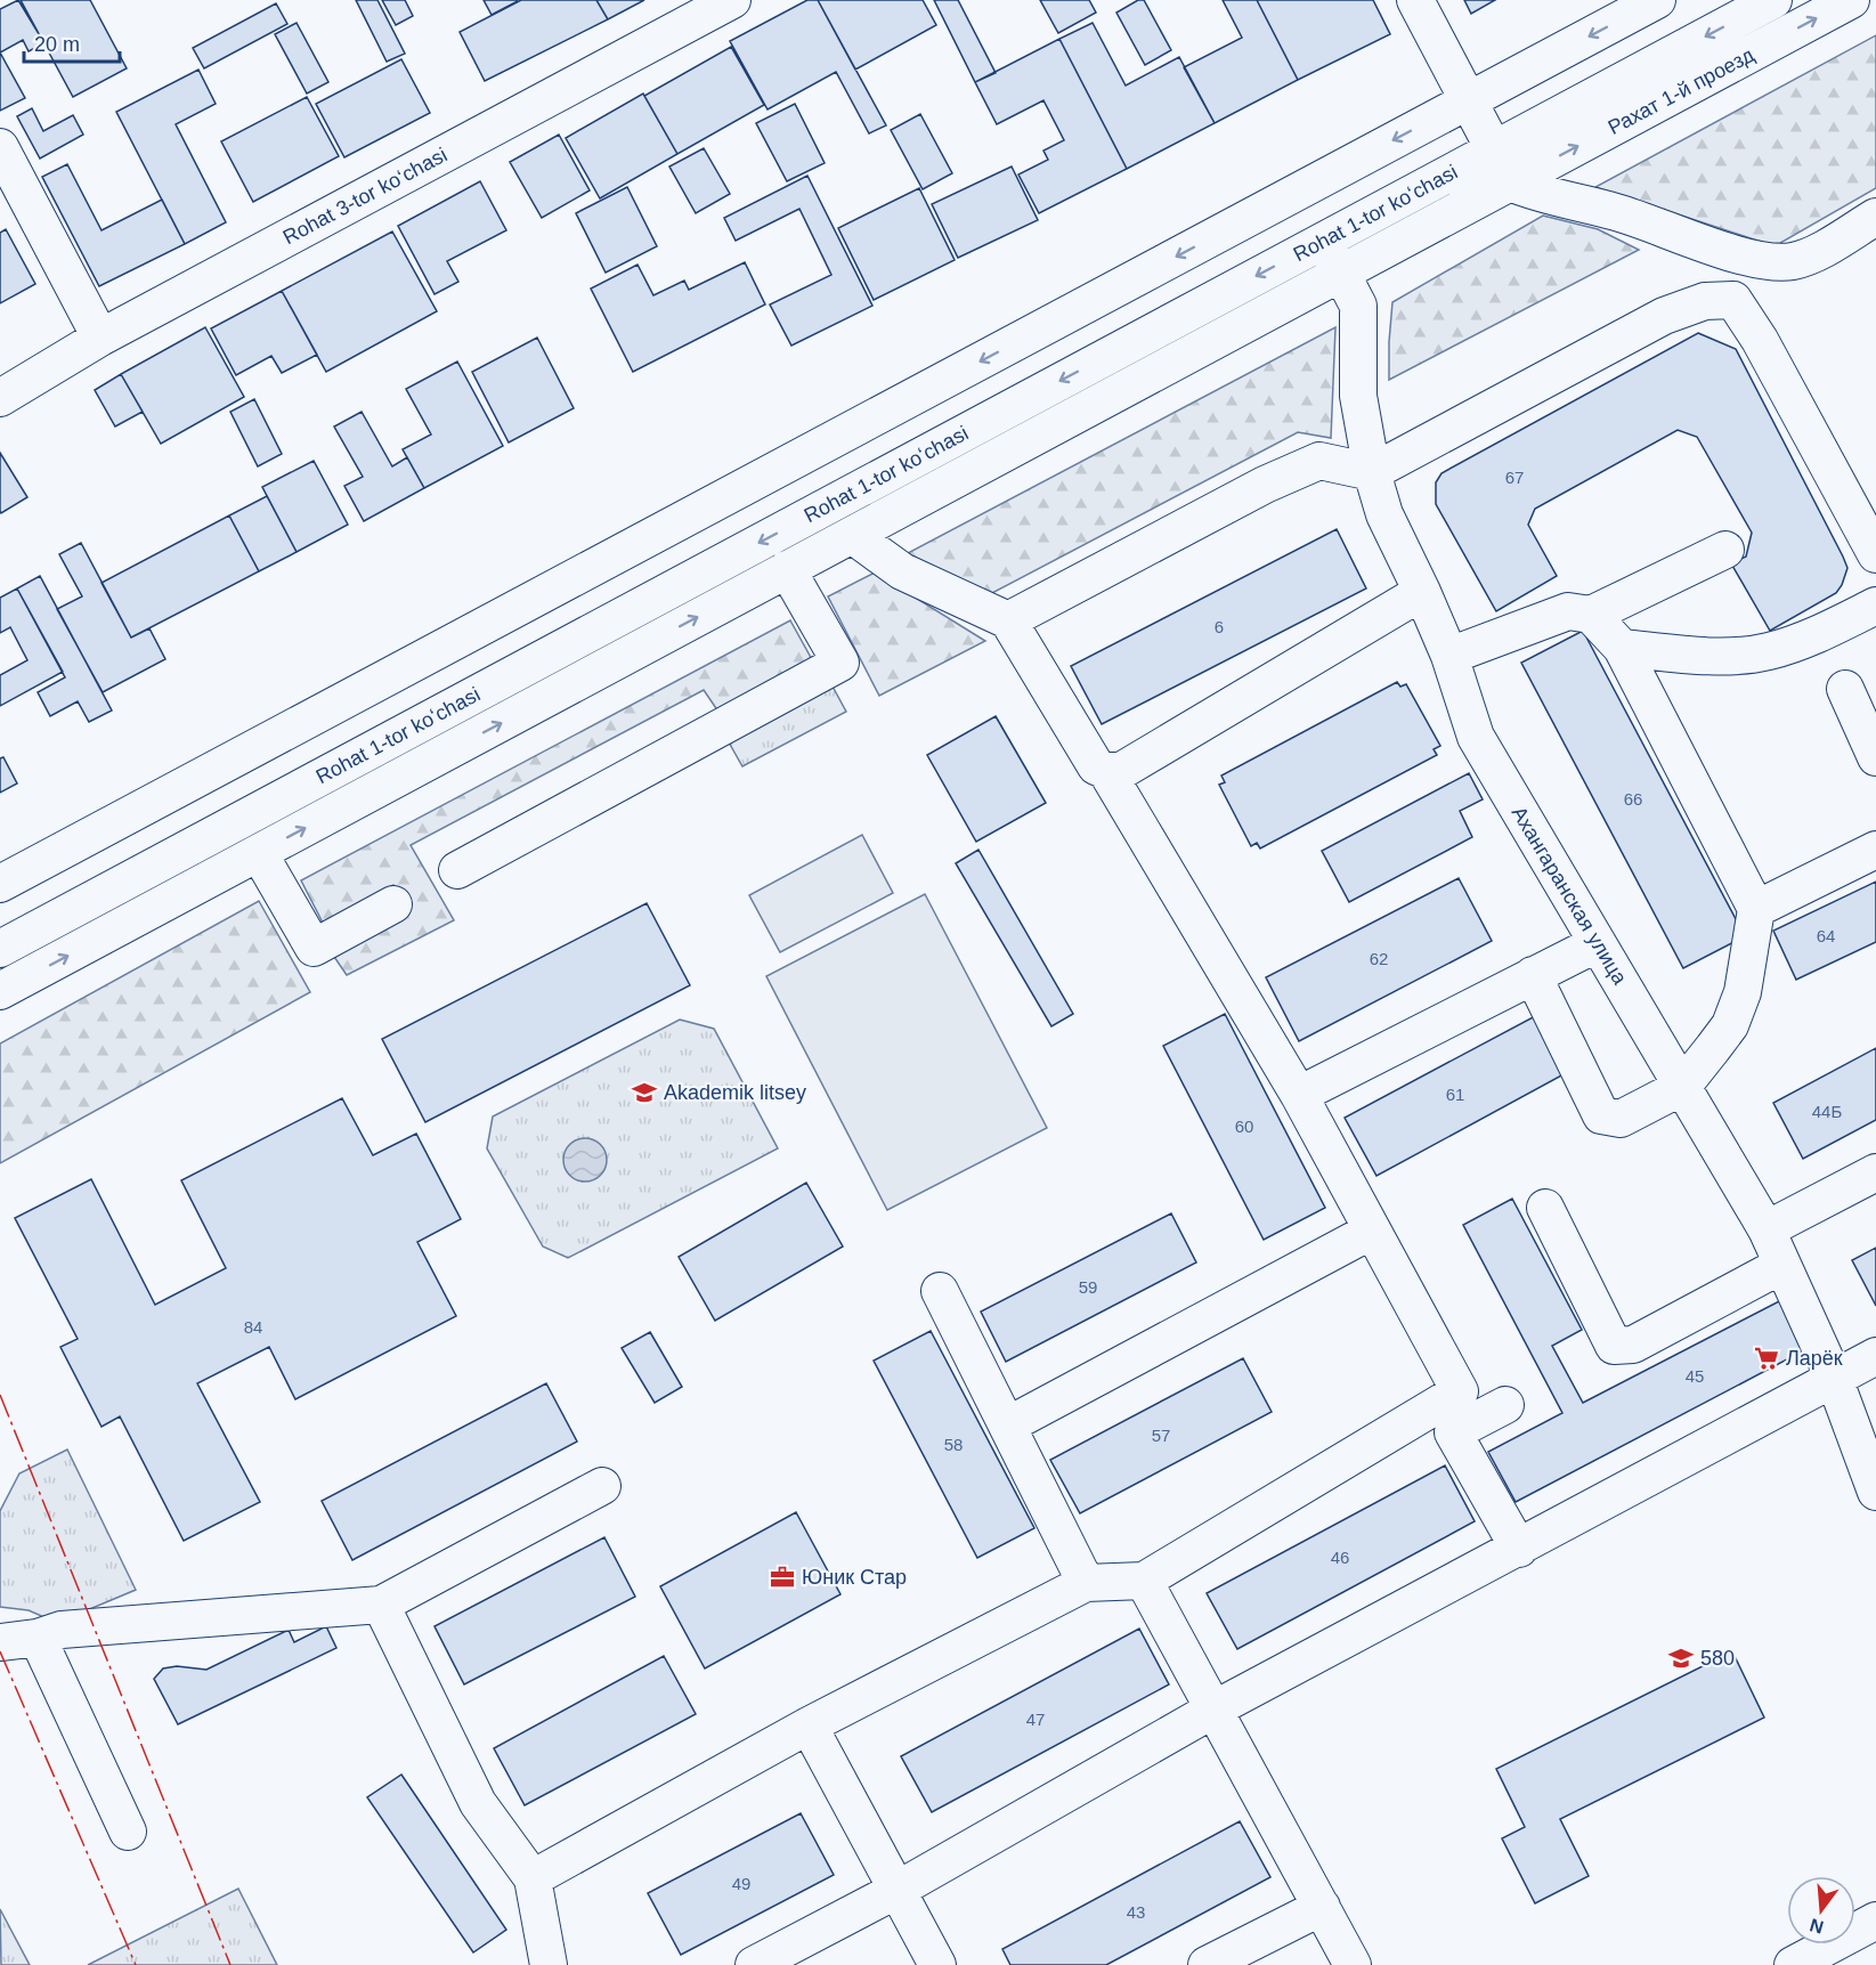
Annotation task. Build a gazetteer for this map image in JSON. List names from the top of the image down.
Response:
{
  "streets": {
    "street": [
      "Рахат 1-й проезд",
      "Rohat 3-tor ko‘chasi",
      "Rohat 1-tor koʻchasi",
      "Ахангаранская улица"
    ]
  },
  "crossings": [
    ["Рахат 1-й проезд", "Rohat 1-tor koʻchasi"],
    ["Rohat 1-tor koʻchasi", "Ахангаранская улица"]
  ],
  "places": {
    "school or university": ["Akademik litsey", "580"],
    "supermarket": ["Ларёк"],
    "office": ["Юник Стар"]
  },
  "house_numbers": [
    "67",
    "6",
    "66",
    "64",
    "62",
    "61",
    "44Б",
    "60",
    "59",
    "84",
    "45",
    "57",
    "58",
    "46",
    "47",
    "49",
    "43"
  ],
  "scale_bar": "20 m",
  "north": "bottom"
}
